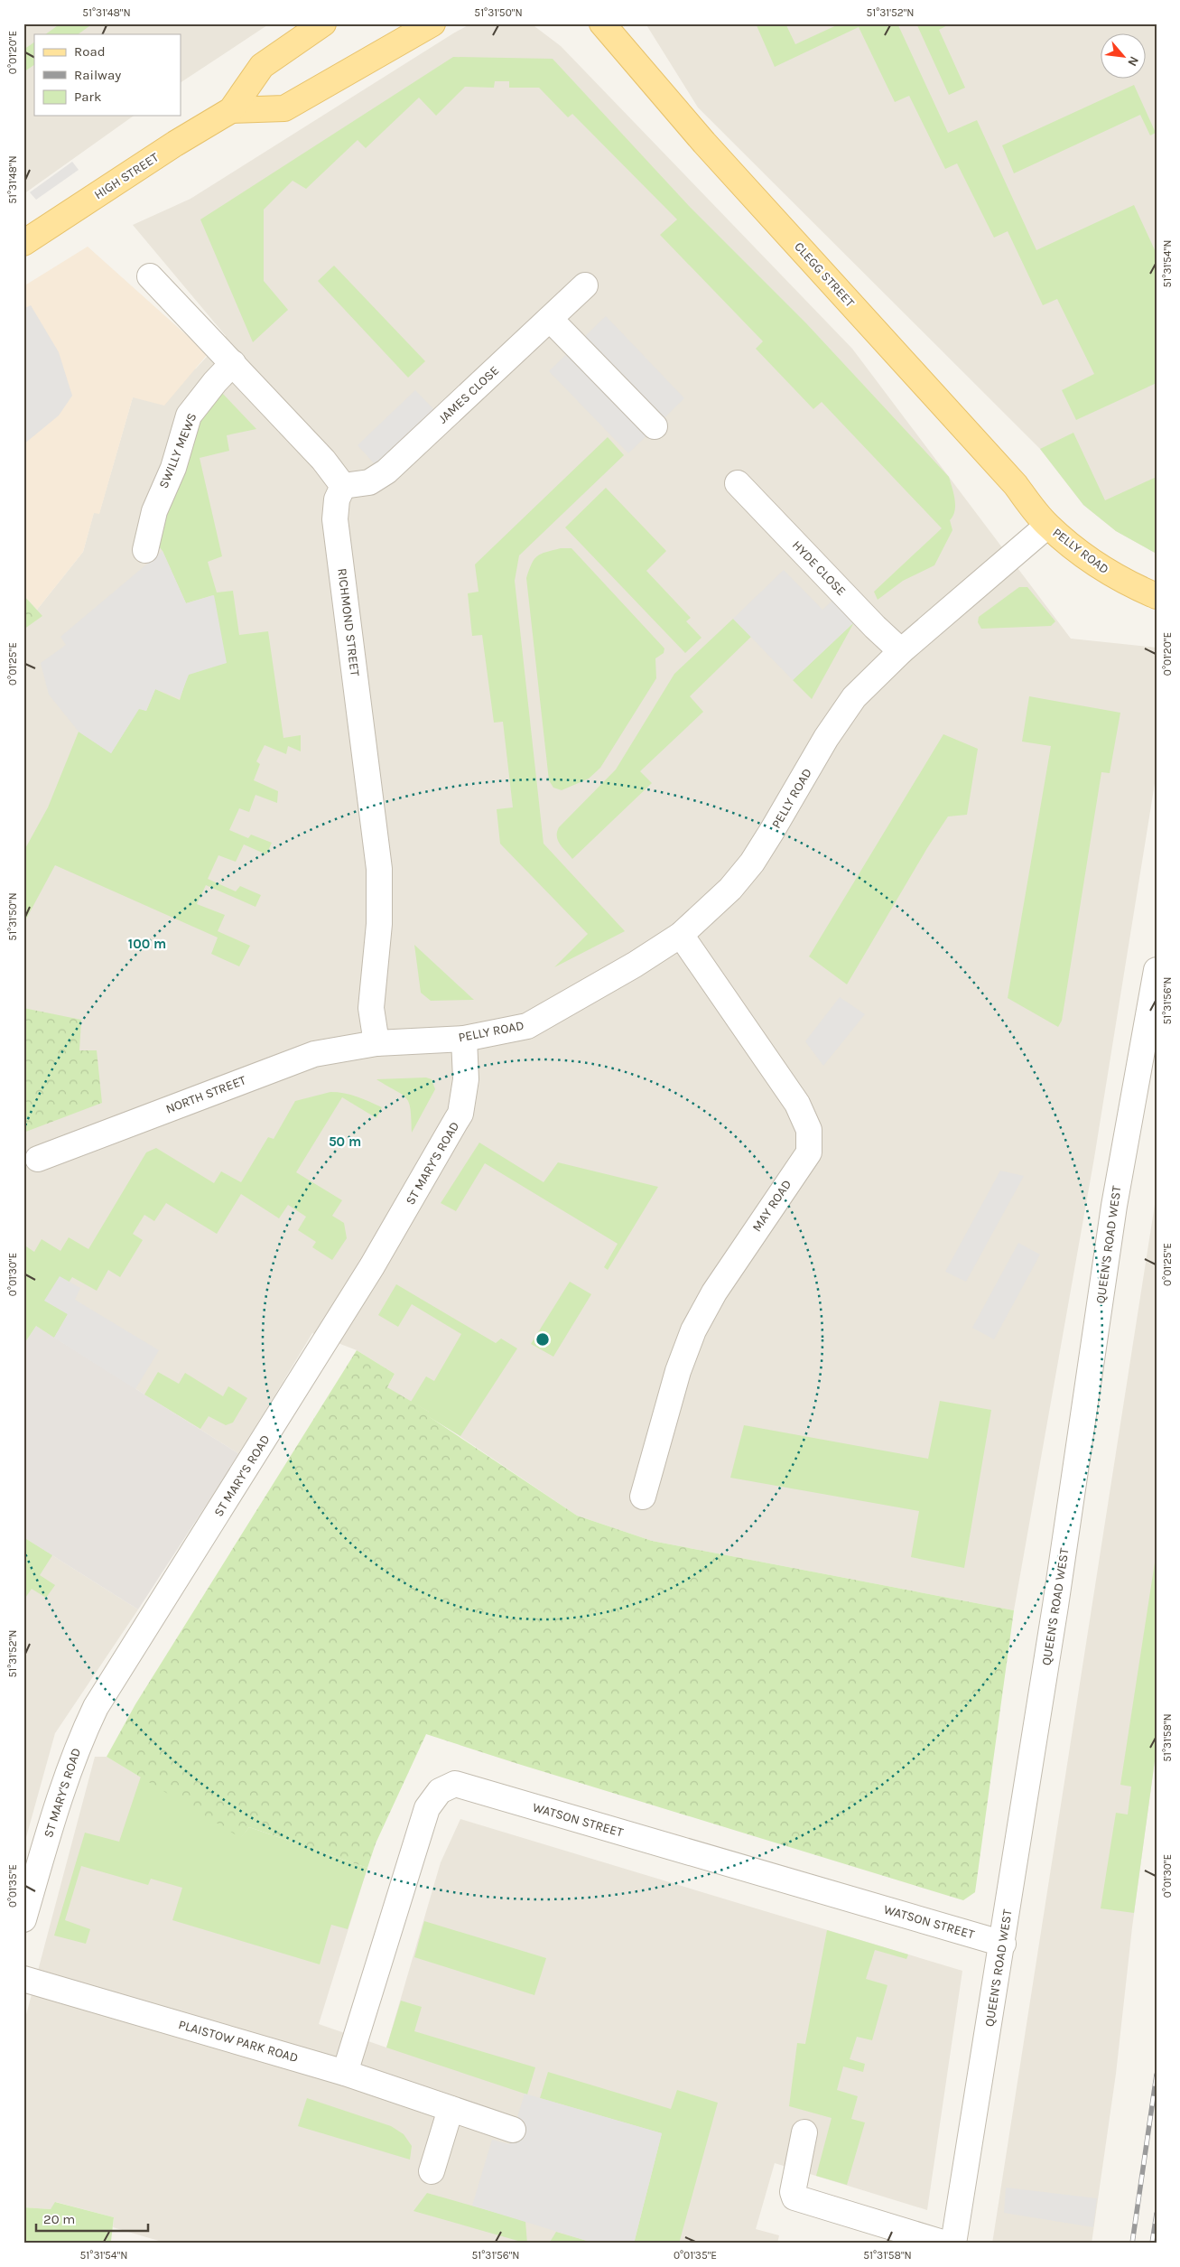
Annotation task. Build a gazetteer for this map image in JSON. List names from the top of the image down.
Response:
{
  "streets": {
    "main road": ["HIGH STREET", "CLEGG STREET", "PELLY ROAD"],
    "street": [
      "JAMES CLOSE",
      "SWILLY MEWS",
      "HYDE CLOSE",
      "RICHMOND STREET",
      "NORTH STREET",
      "ST MARY'S ROAD",
      "MAY ROAD",
      "QUEEN'S ROAD WEST",
      "WATSON STREET",
      "PLAISTOW PARK ROAD"
    ]
  },
  "crossings": [
    ["CLEGG STREET", "PELLY ROAD"],
    ["JAMES CLOSE", "RICHMOND STREET"],
    ["PELLY ROAD", "HYDE CLOSE"],
    ["PELLY ROAD", "RICHMOND STREET"],
    ["PELLY ROAD", "NORTH STREET"],
    ["PELLY ROAD", "ST MARY'S ROAD"],
    ["PELLY ROAD", "MAY ROAD"],
    ["RICHMOND STREET", "NORTH STREET"],
    ["QUEEN'S ROAD WEST", "WATSON STREET"],
    ["WATSON STREET", "PLAISTOW PARK ROAD"]
  ],
  "legend": ["Road", "Railway", "Park"],
  "scale_bar": "20 m",
  "north": "bottom right",
  "coordinates": [
    "51°31'48\"N",
    "51°31'50\"N",
    "51°31'52\"N",
    "0°01'20\"E",
    "51°31'54\"N",
    "0°01'25\"E",
    "51°31'56\"N",
    "0°01'30\"E",
    "51°31'58\"N",
    "0°01'35\"E"
  ],
  "rings": ["100 m", "50 m"]
}
